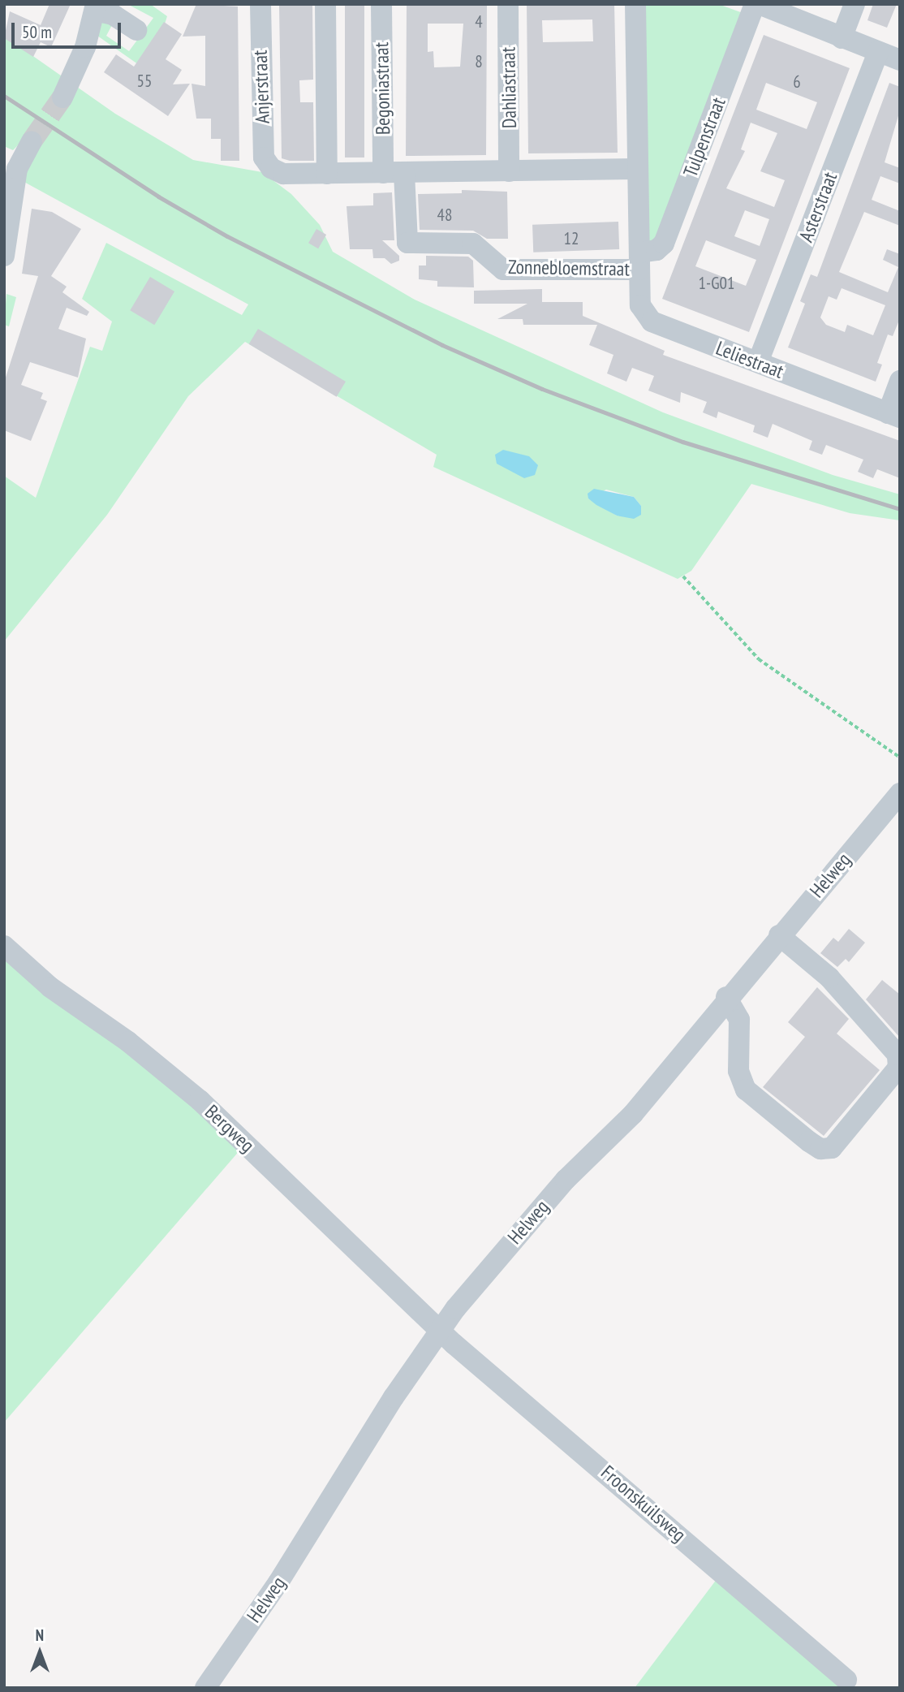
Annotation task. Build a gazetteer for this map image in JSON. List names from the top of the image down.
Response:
{
  "streets": {
    "street": [
      "Anjerstraat",
      "Dahliastraat",
      "Begoniastraat",
      "Tulpenstraat",
      "Asterstraat",
      "Zonnebloemstraat",
      "Leliestraat",
      "Helweg",
      "Bergweg",
      "Froonskuilsweg"
    ]
  },
  "crossings": [
    ["Begoniastraat", "Zonnebloemstraat"],
    ["Tulpenstraat", "Zonnebloemstraat"],
    ["Tulpenstraat", "Leliestraat"],
    ["Asterstraat", "Leliestraat"],
    ["Zonnebloemstraat", "Leliestraat"],
    ["Helweg", "Bergweg"],
    ["Helweg", "Froonskuilsweg"],
    ["Bergweg", "Froonskuilsweg"]
  ],
  "house_numbers": [
    "4",
    "8",
    "55",
    "6",
    "48",
    "12",
    "1-G01"
  ],
  "scale_bar": "50 m",
  "north": "top"
}
